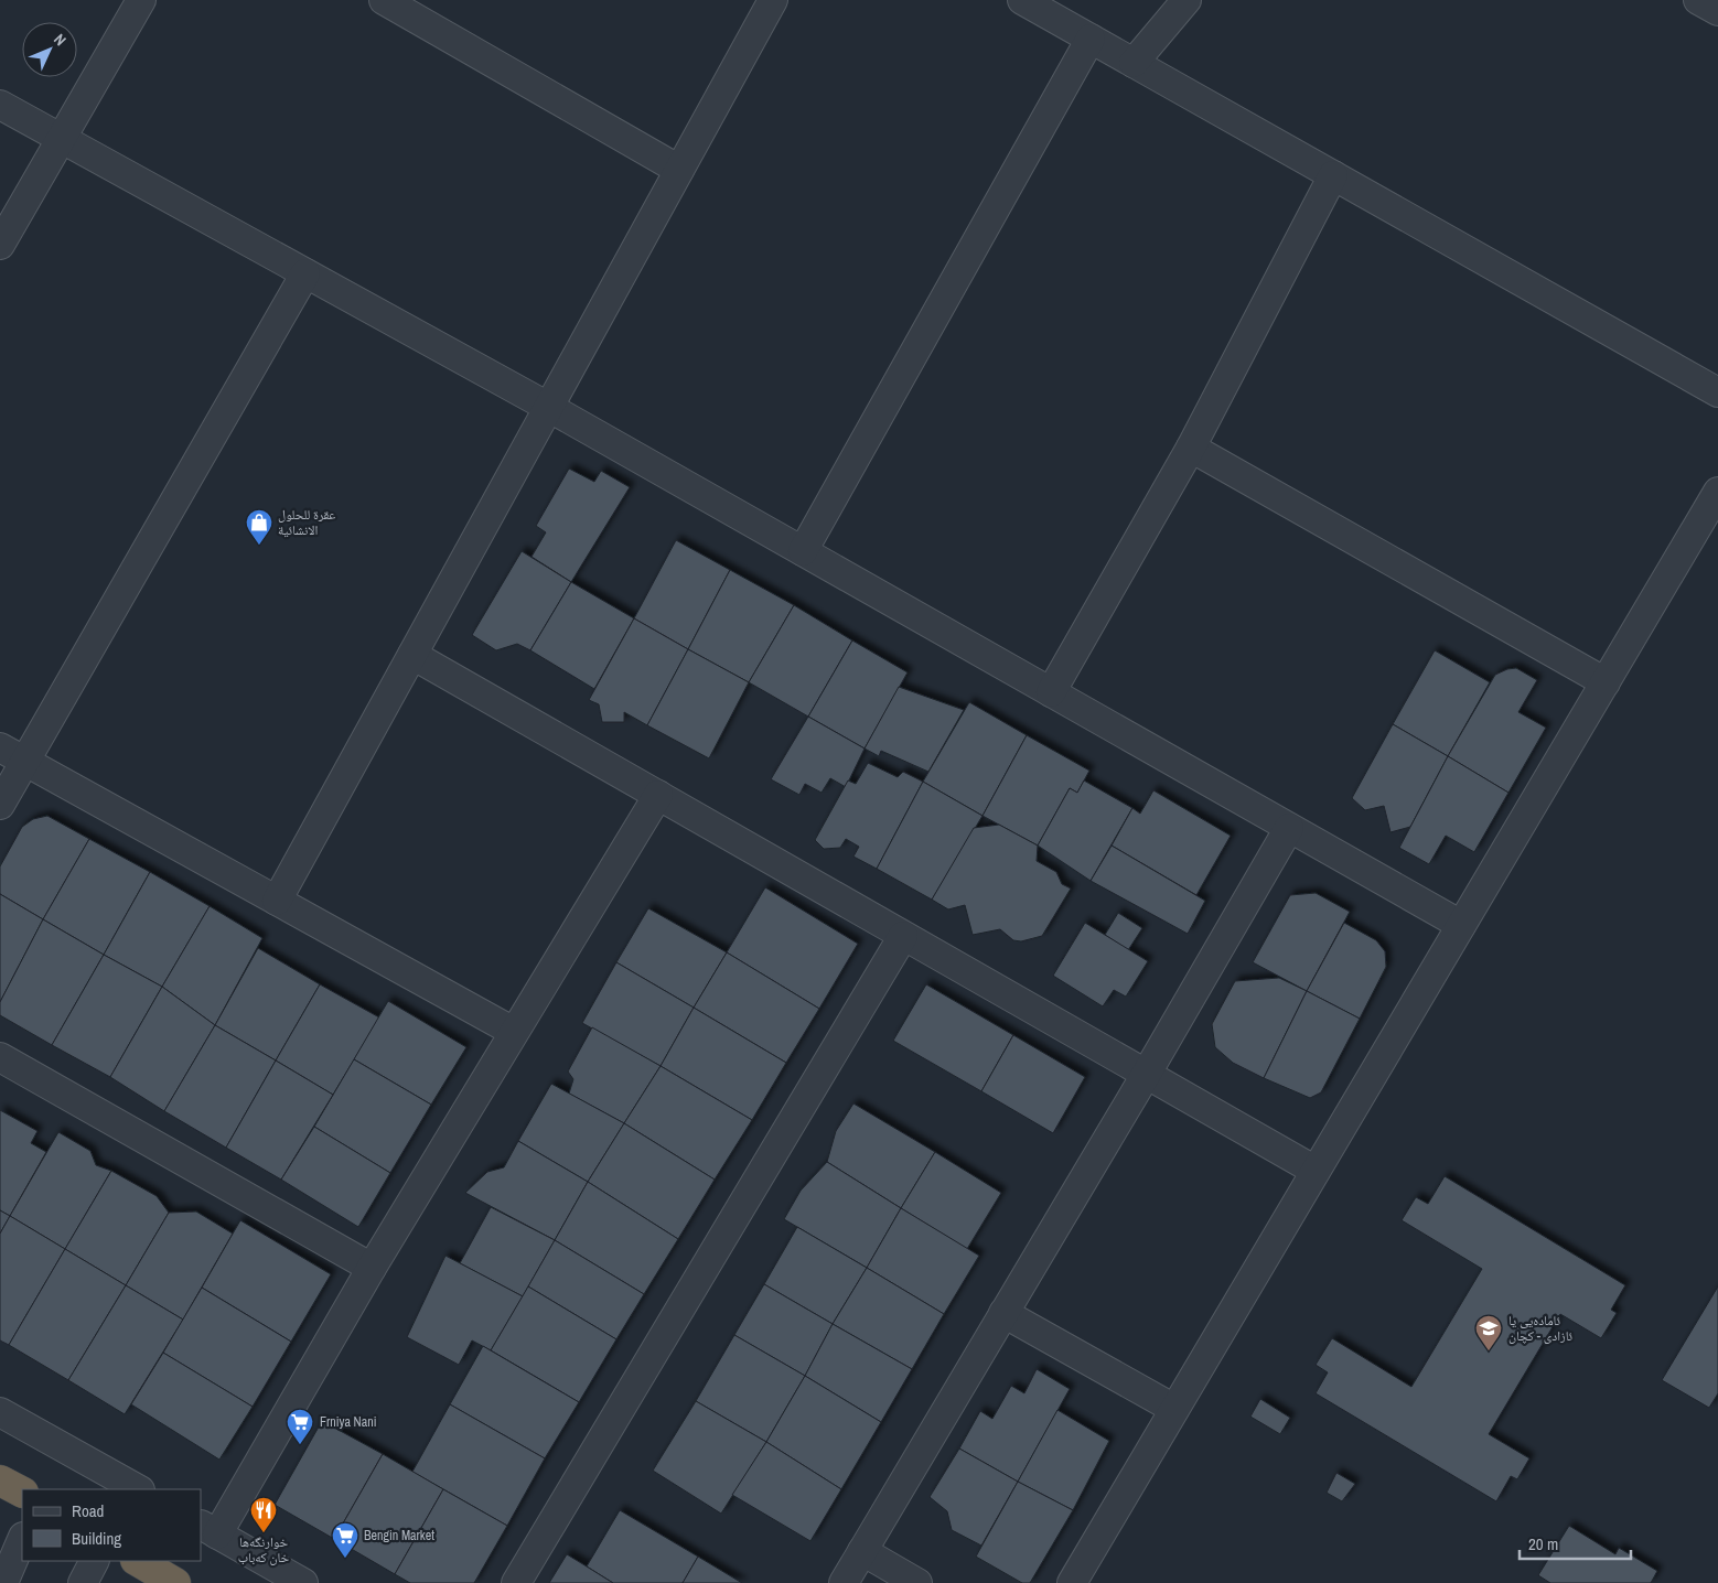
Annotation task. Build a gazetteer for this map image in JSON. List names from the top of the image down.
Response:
{
  "places": {
    "shop": ["عقرة للحلول الانشائیة"],
    "school or university": ["ئامادەیی یا ئازادی - کچان"],
    "supermarket": ["Frniya Nani", "Bengin Market"],
    "restaurant": ["خوارنگەھا خان كەباب"]
  },
  "legend": ["Road", "Building"],
  "scale_bar": "20 m",
  "north": "top right"
}
